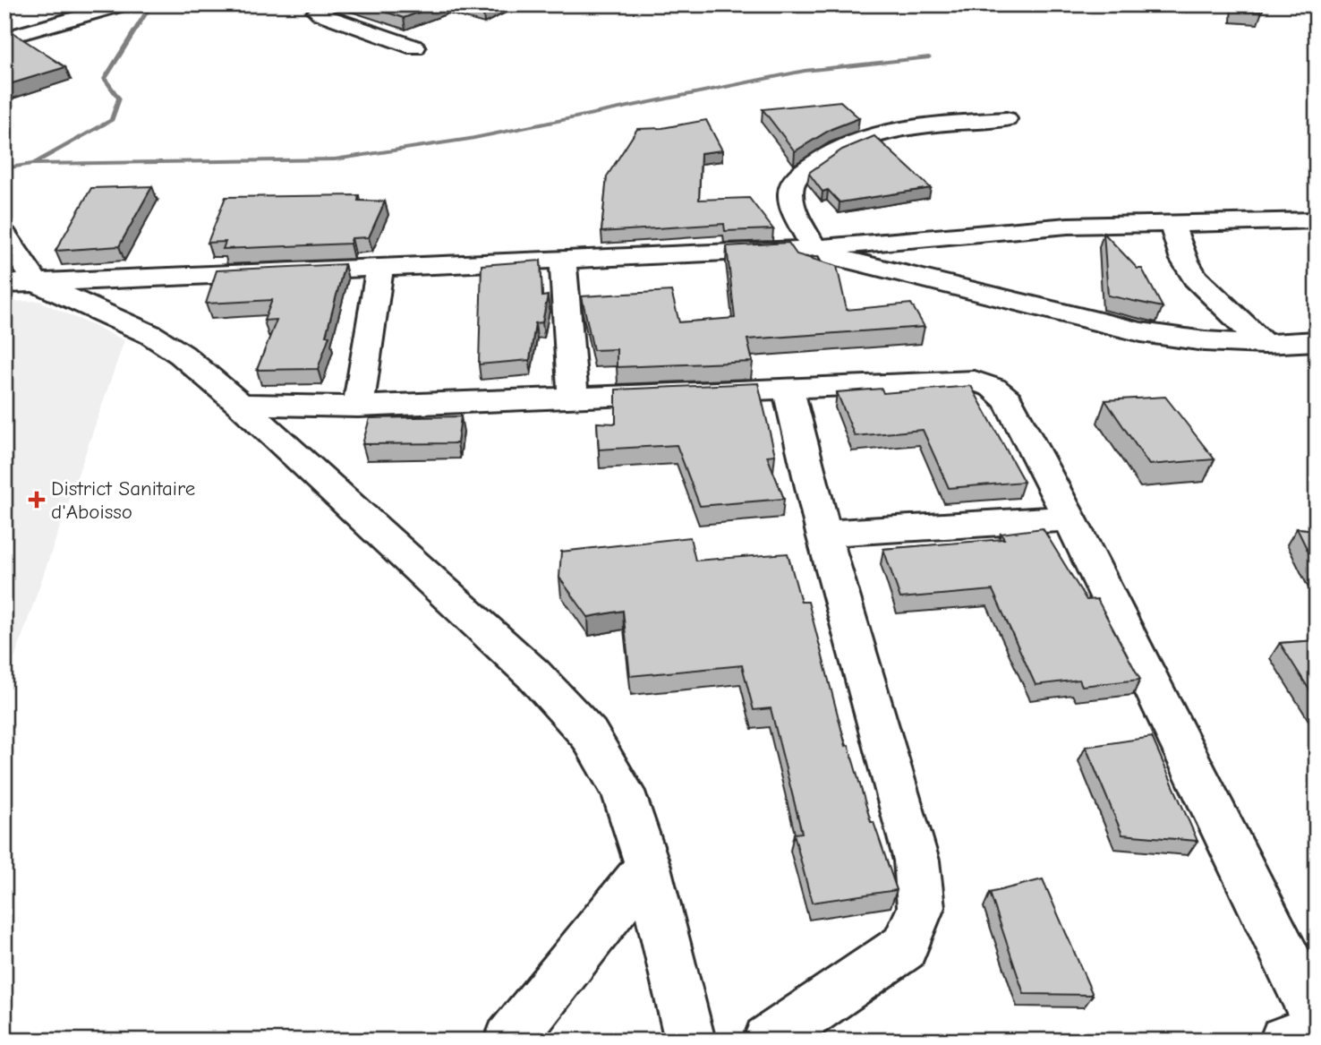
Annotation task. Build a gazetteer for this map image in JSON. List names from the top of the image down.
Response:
{
  "places": {
    "health": ["District Sanitaire d'Aboisso"]
  }
}
